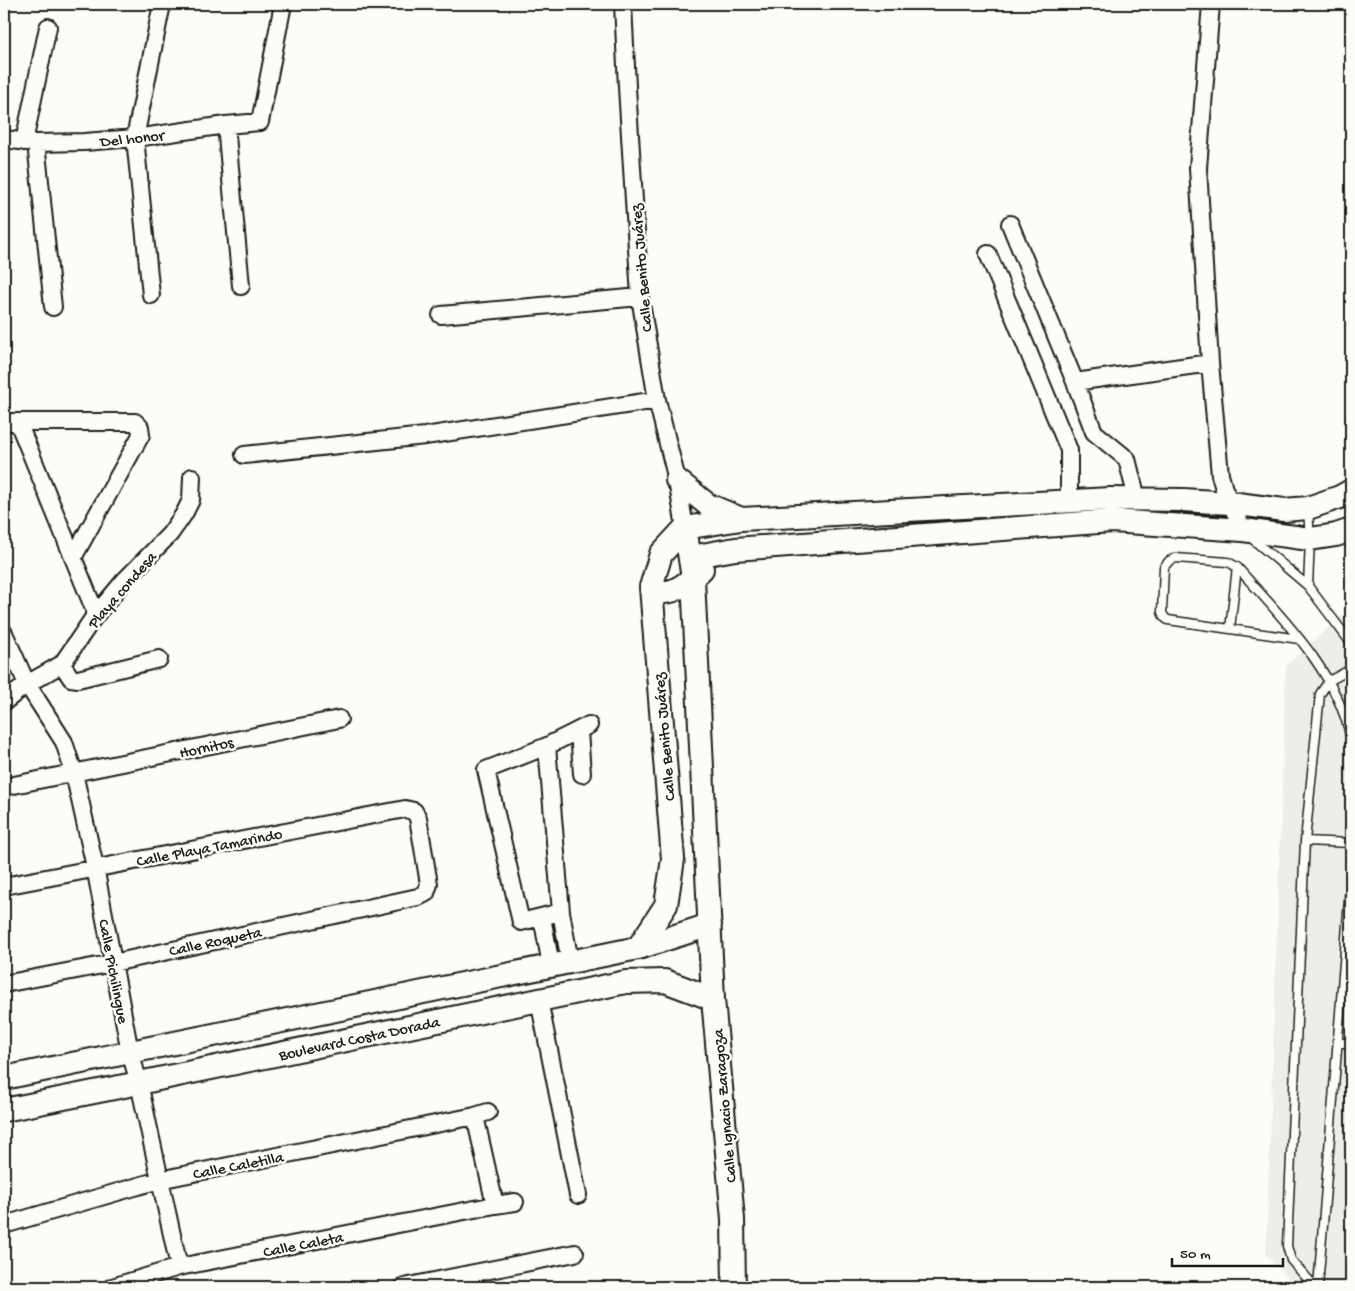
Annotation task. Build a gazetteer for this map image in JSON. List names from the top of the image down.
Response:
{
  "streets": {
    "main road": ["Calle Benito Juárez", "Boulevard Costa Dorada", "Calle Ignacio Zaragoza"],
    "street": [
      "Del honor",
      "Playa condesa",
      "Hornitos",
      "Calle Playa Tamarindo",
      "Calle Roqueta",
      "Calle Pichilingue",
      "Calle Caletilla",
      "Calle Caleta"
    ]
  },
  "crossings": [
    ["Calle Benito Juárez", "Boulevard Costa Dorada"],
    ["Calle Benito Juárez", "Calle Ignacio Zaragoza"],
    ["Playa condesa", "Calle Pichilingue"],
    ["Hornitos", "Calle Pichilingue"],
    ["Calle Playa Tamarindo", "Calle Roqueta"],
    ["Calle Playa Tamarindo", "Calle Pichilingue"],
    ["Calle Roqueta", "Calle Pichilingue"],
    ["Calle Pichilingue", "Boulevard Costa Dorada"],
    ["Calle Pichilingue", "Calle Caletilla"],
    ["Calle Pichilingue", "Calle Caleta"],
    ["Boulevard Costa Dorada", "Calle Ignacio Zaragoza"],
    ["Calle Caletilla", "Calle Caleta"]
  ],
  "scale_bar": "50 m"
}
